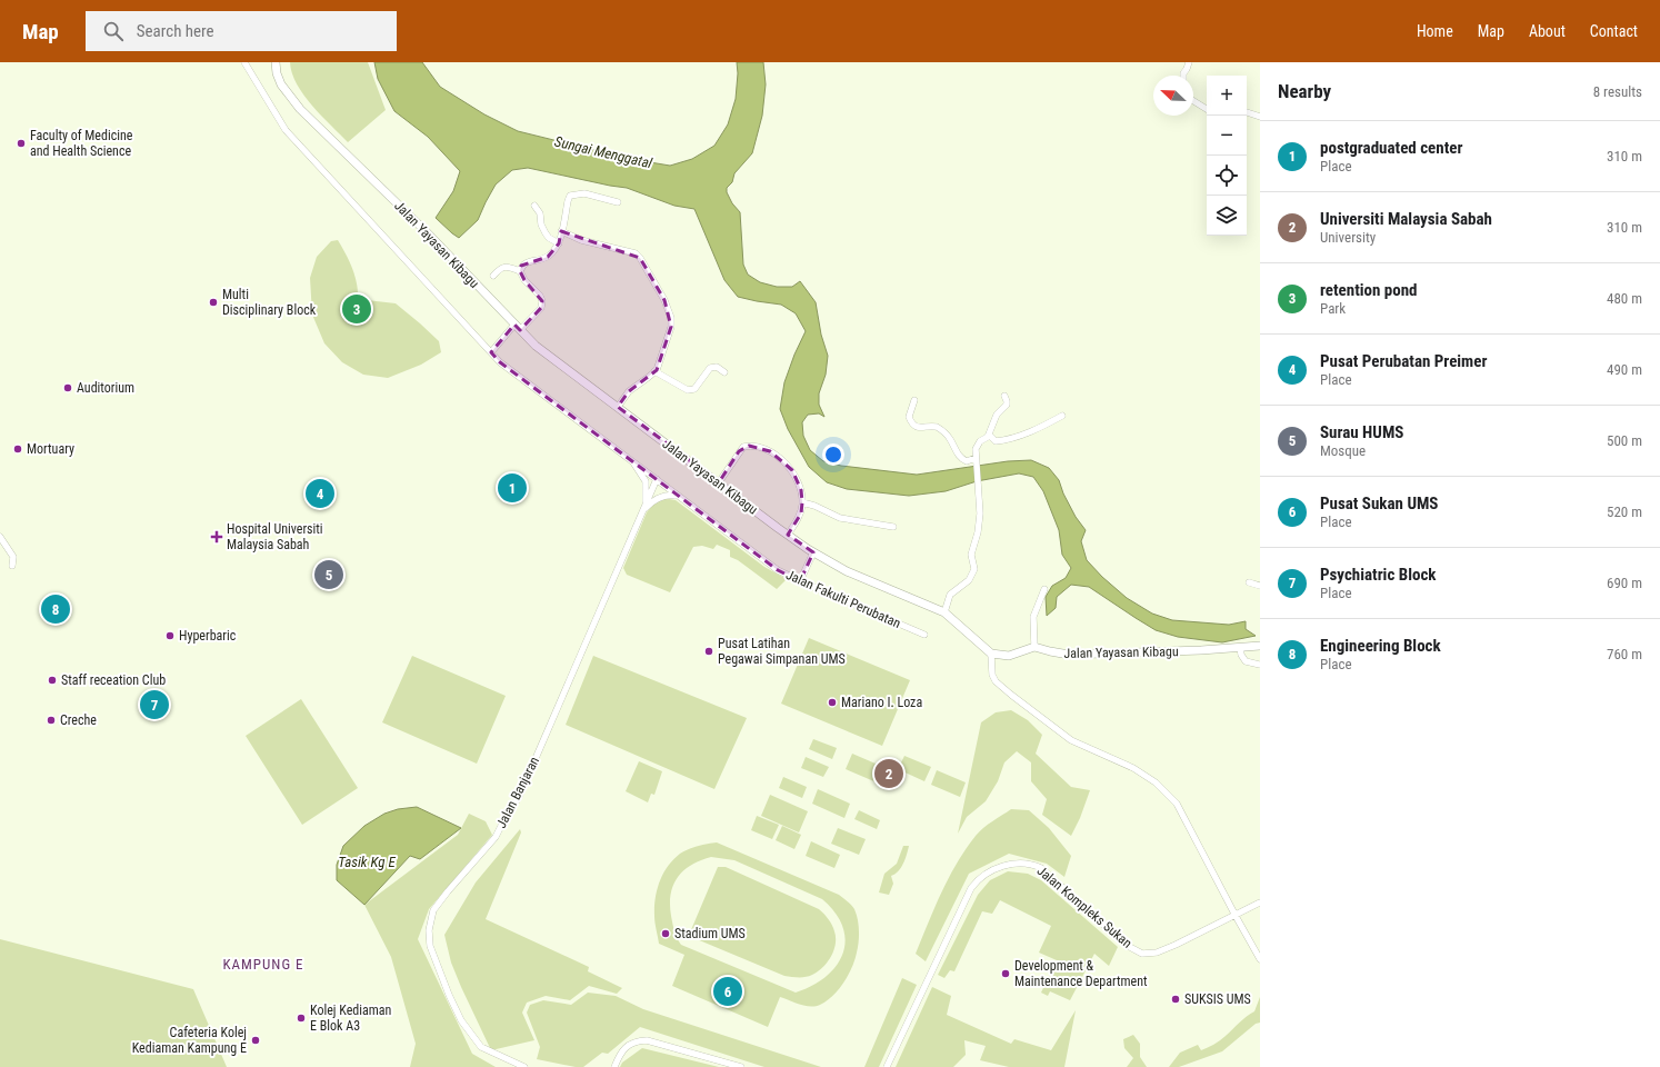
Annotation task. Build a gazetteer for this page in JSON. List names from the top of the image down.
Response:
{
  "streets": {
    "street": [
      "Jalan Yayasan Kibagu",
      "Jalan Fakulti Perubatan",
      "Jalan Banjaran",
      "Jalan Kompleks Sukan"
    ]
  },
  "crossings": [
    ["Jalan Fakulti Perubatan", "Jalan Banjaran"]
  ],
  "districts": ["KAMPUNG E"],
  "water": ["Sungai Menggatal", "Tasik Kg E"],
  "places": {
    "other": [
      "Faculty of Medicine and Health Science",
      "Multi Disciplinary Block",
      "Auditorium",
      "Mortuary",
      "Hyperbaric",
      "Pusat Latihan Pegawai Simpanan UMS",
      "Staff receation Club",
      "Mariano I. Loza",
      "Creche",
      "Stadium UMS",
      "Development & Maintenance Department",
      "SUKSIS UMS",
      "Kolej Kediaman E Blok A3",
      "Cafeteria Kolej Kediaman Kampung E"
    ],
    "health": ["Hospital Universiti Malaysia Sabah"]
  },
  "north": "top left",
  "page": {
    "header": "Map",
    "search": "Search here",
    "nav": [
      "Home",
      "Map",
      "About",
      "Contact"
    ],
    "heading": ["Nearby", "8 results"],
    "map_buttons": ["+", "−"],
    "list": [
      {
        "mark": "1",
        "name": "postgraduated center",
        "note": "Place",
        "value": "310 m"
      },
      {
        "mark": "2",
        "name": "Universiti Malaysia Sabah",
        "note": "University",
        "value": "310 m"
      },
      {
        "mark": "3",
        "name": "retention pond",
        "note": "Park",
        "value": "480 m"
      },
      {
        "mark": "4",
        "name": "Pusat Perubatan Preimer",
        "note": "Place",
        "value": "490 m"
      },
      {
        "mark": "5",
        "name": "Surau HUMS",
        "note": "Mosque",
        "value": "500 m"
      },
      {
        "mark": "6",
        "name": "Pusat Sukan UMS",
        "note": "Place",
        "value": "520 m"
      },
      {
        "mark": "7",
        "name": "Psychiatric Block",
        "note": "Place",
        "value": "690 m"
      },
      {
        "mark": "8",
        "name": "Engineering Block",
        "note": "Place",
        "value": "760 m"
      }
    ],
    "pins": [
      "3",
      "1",
      "4",
      "5",
      "8",
      "7",
      "2",
      "6"
    ]
  }
}
